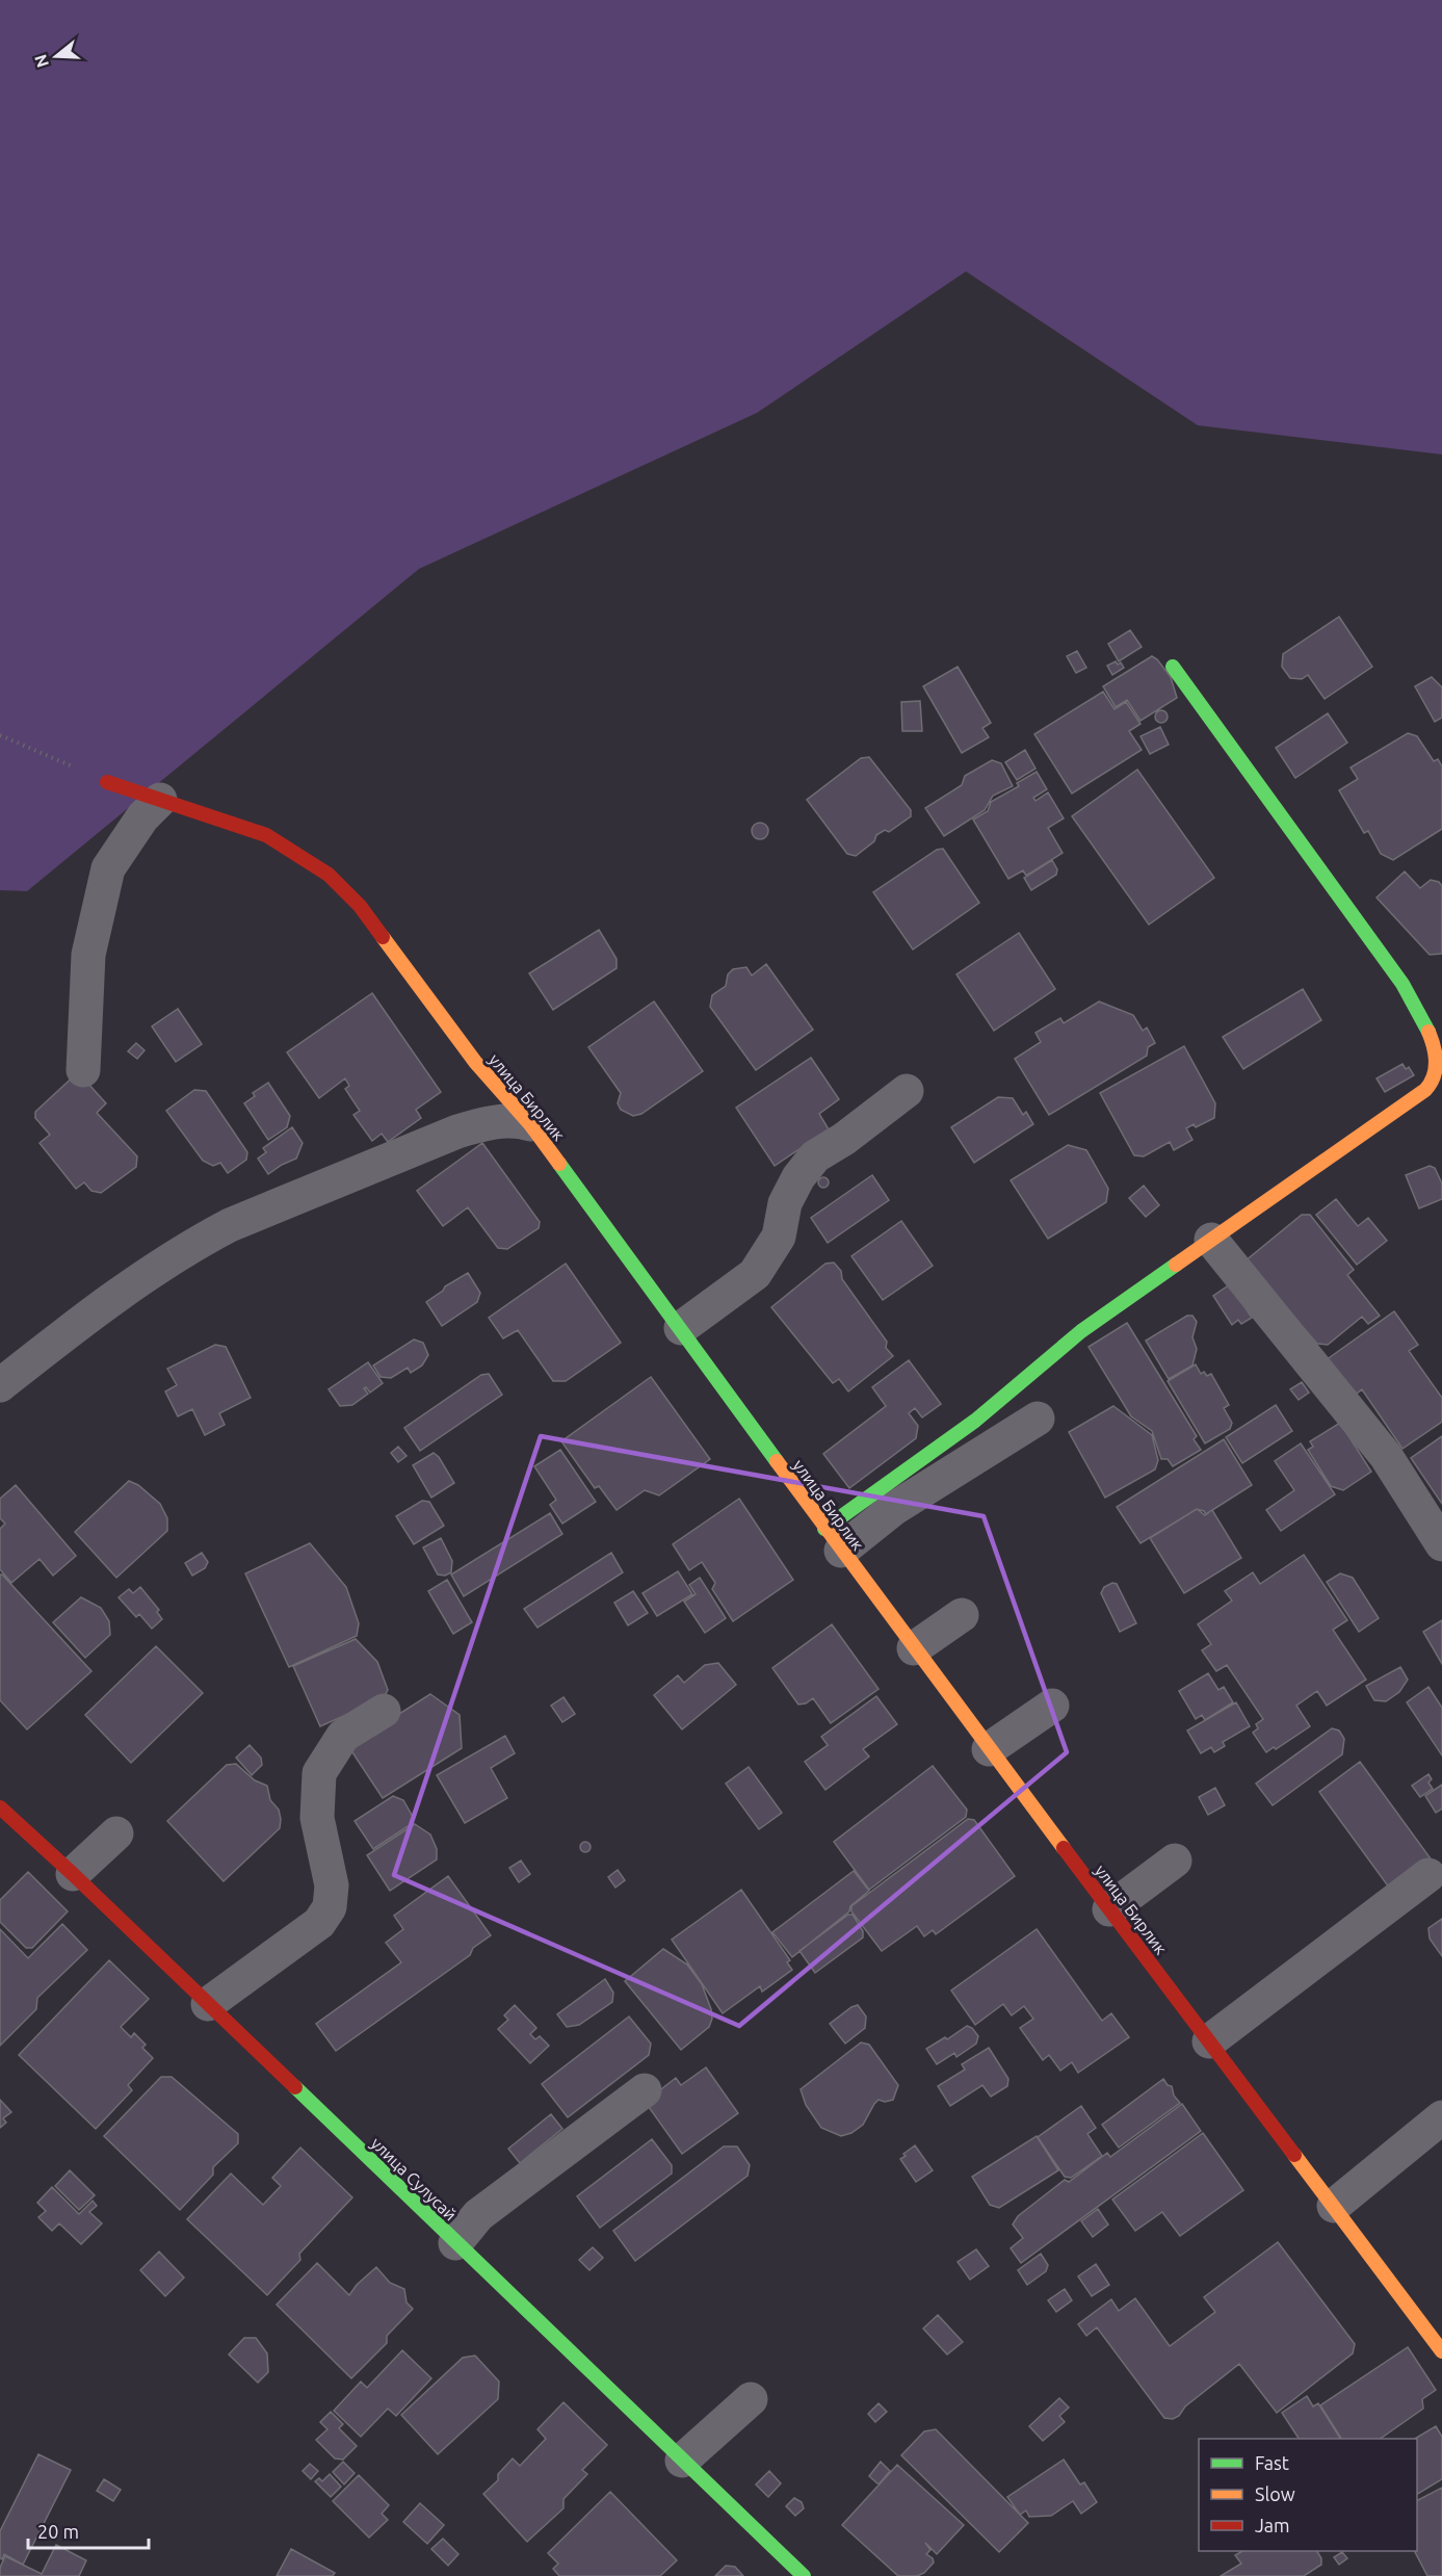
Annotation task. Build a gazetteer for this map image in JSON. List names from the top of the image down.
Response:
{
  "streets": {
    "street": ["улица Бирлик", "улица Сулусай"]
  },
  "legend": ["Fast", "Slow", "Jam"],
  "scale_bar": "20 m",
  "north": "left"
}
